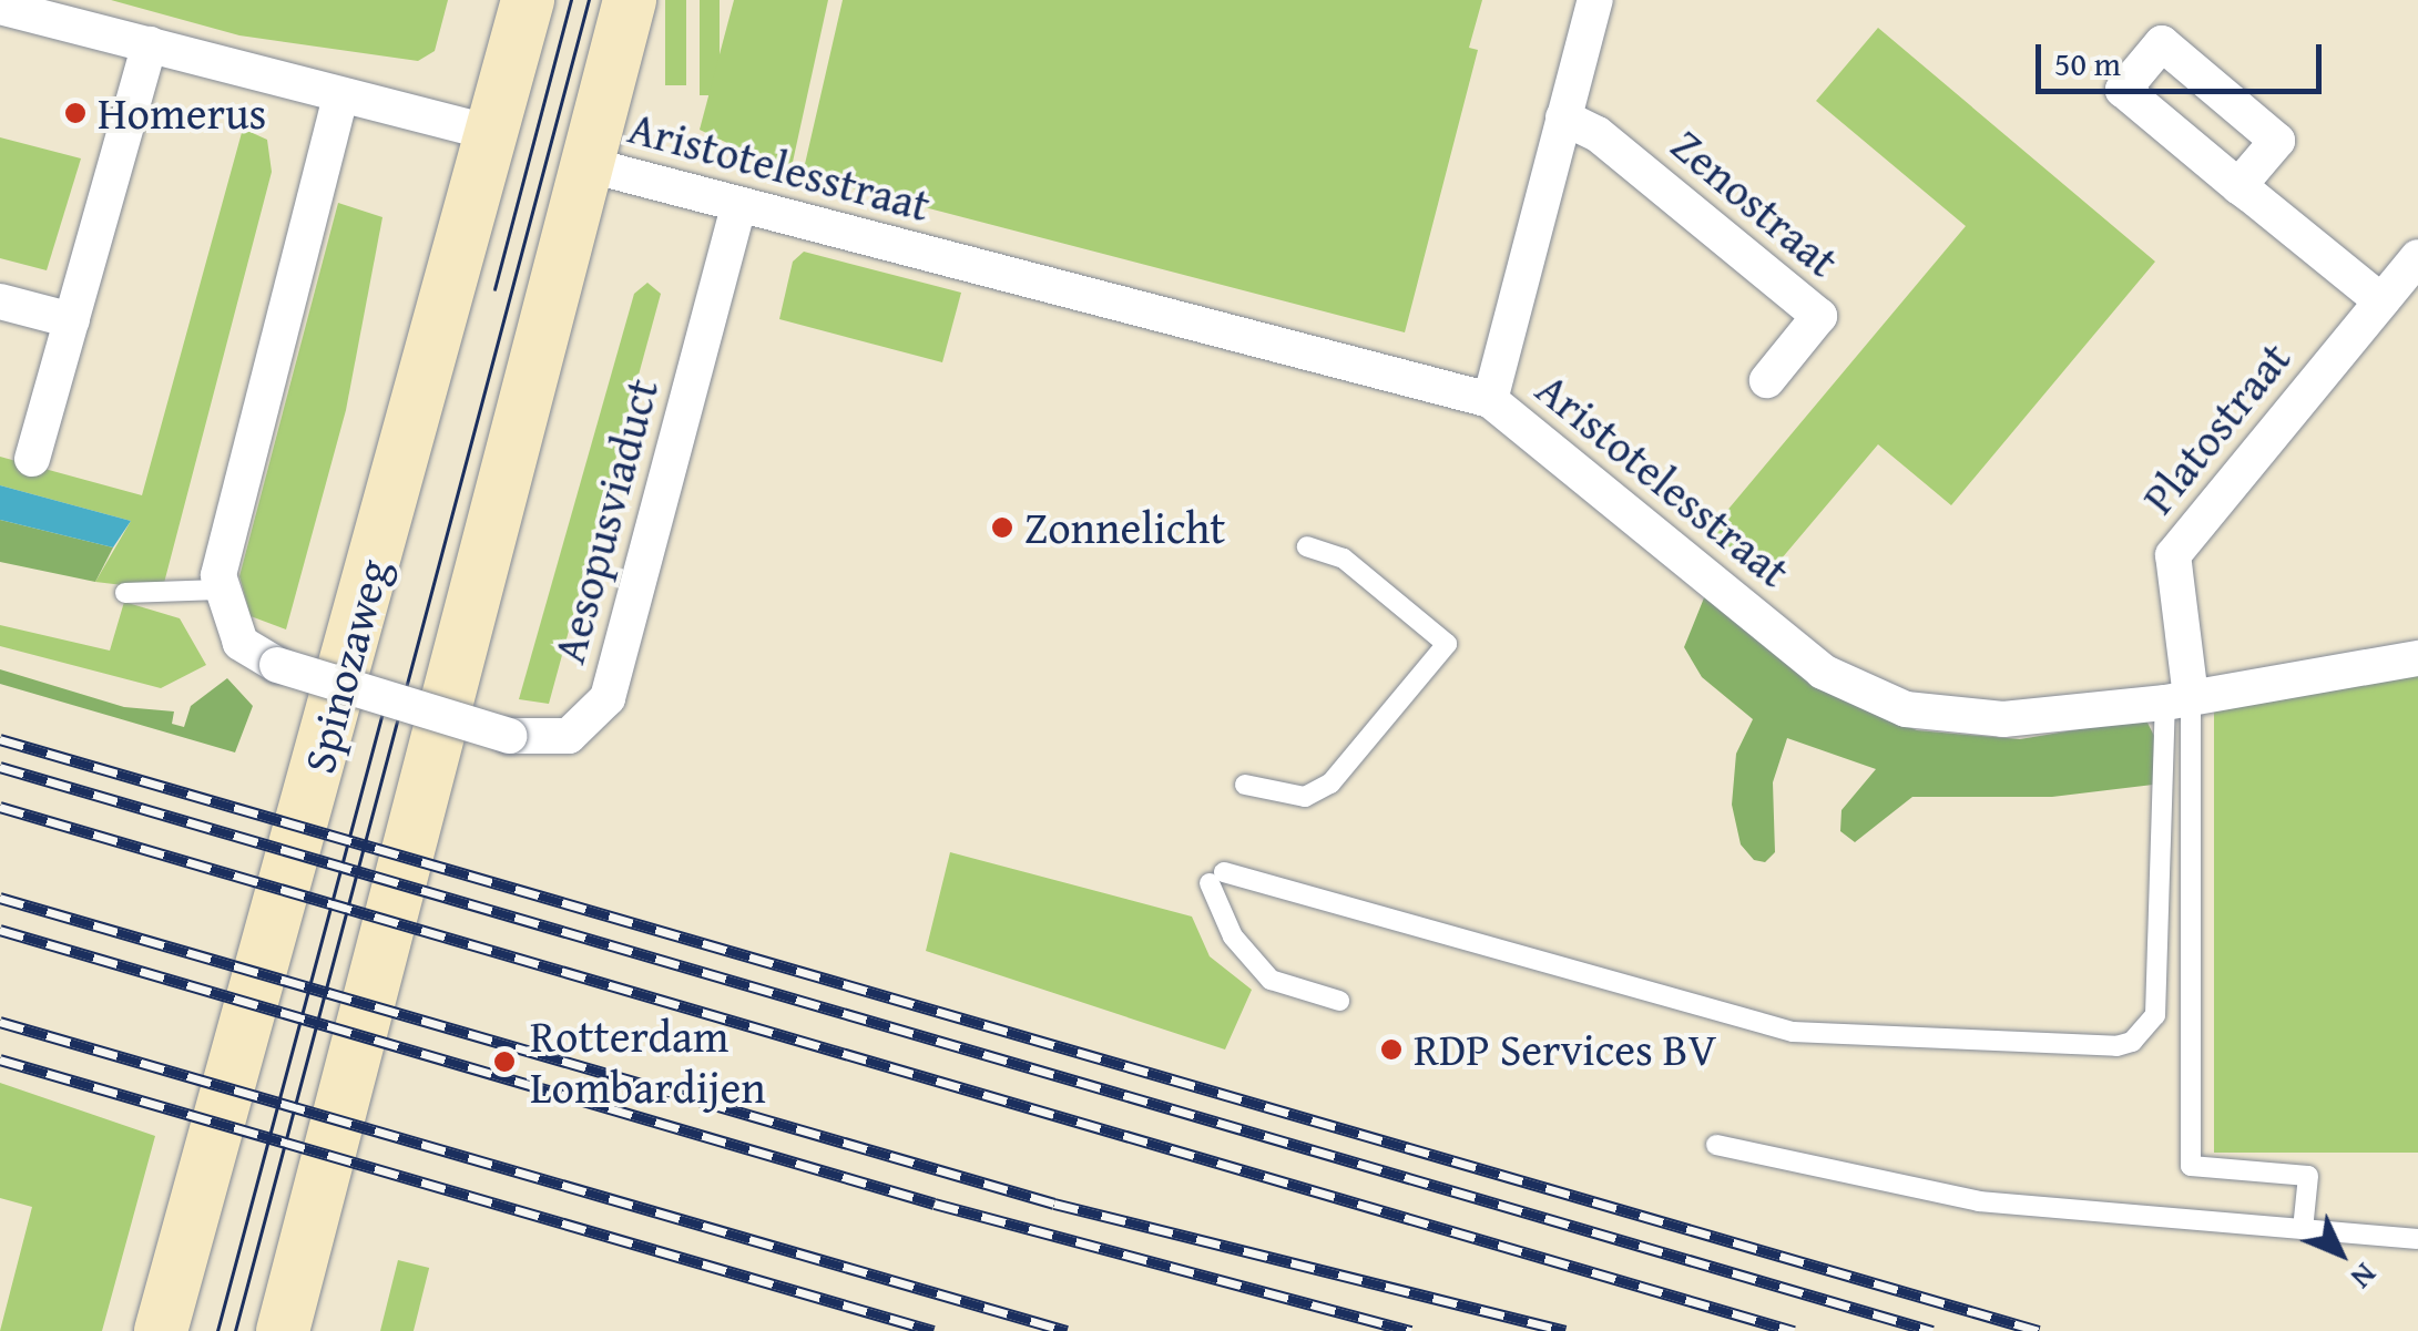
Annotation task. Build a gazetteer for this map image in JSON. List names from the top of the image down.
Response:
{
  "streets": {
    "main road": ["Spinozaweg"],
    "street": [
      "Aristotelesstraat",
      "Zenostraat",
      "Platostraat",
      "Aesopusviaduct"
    ]
  },
  "crossings": [
    ["Aristotelesstraat", "Platostraat"],
    ["Aristotelesstraat", "Aesopusviaduct"]
  ],
  "places": [
    "Homerus",
    "Zonnelicht",
    "RDP Services BV",
    "Rotterdam Lombardijen"
  ],
  "scale_bar": "50 m",
  "north": "bottom right"
}
